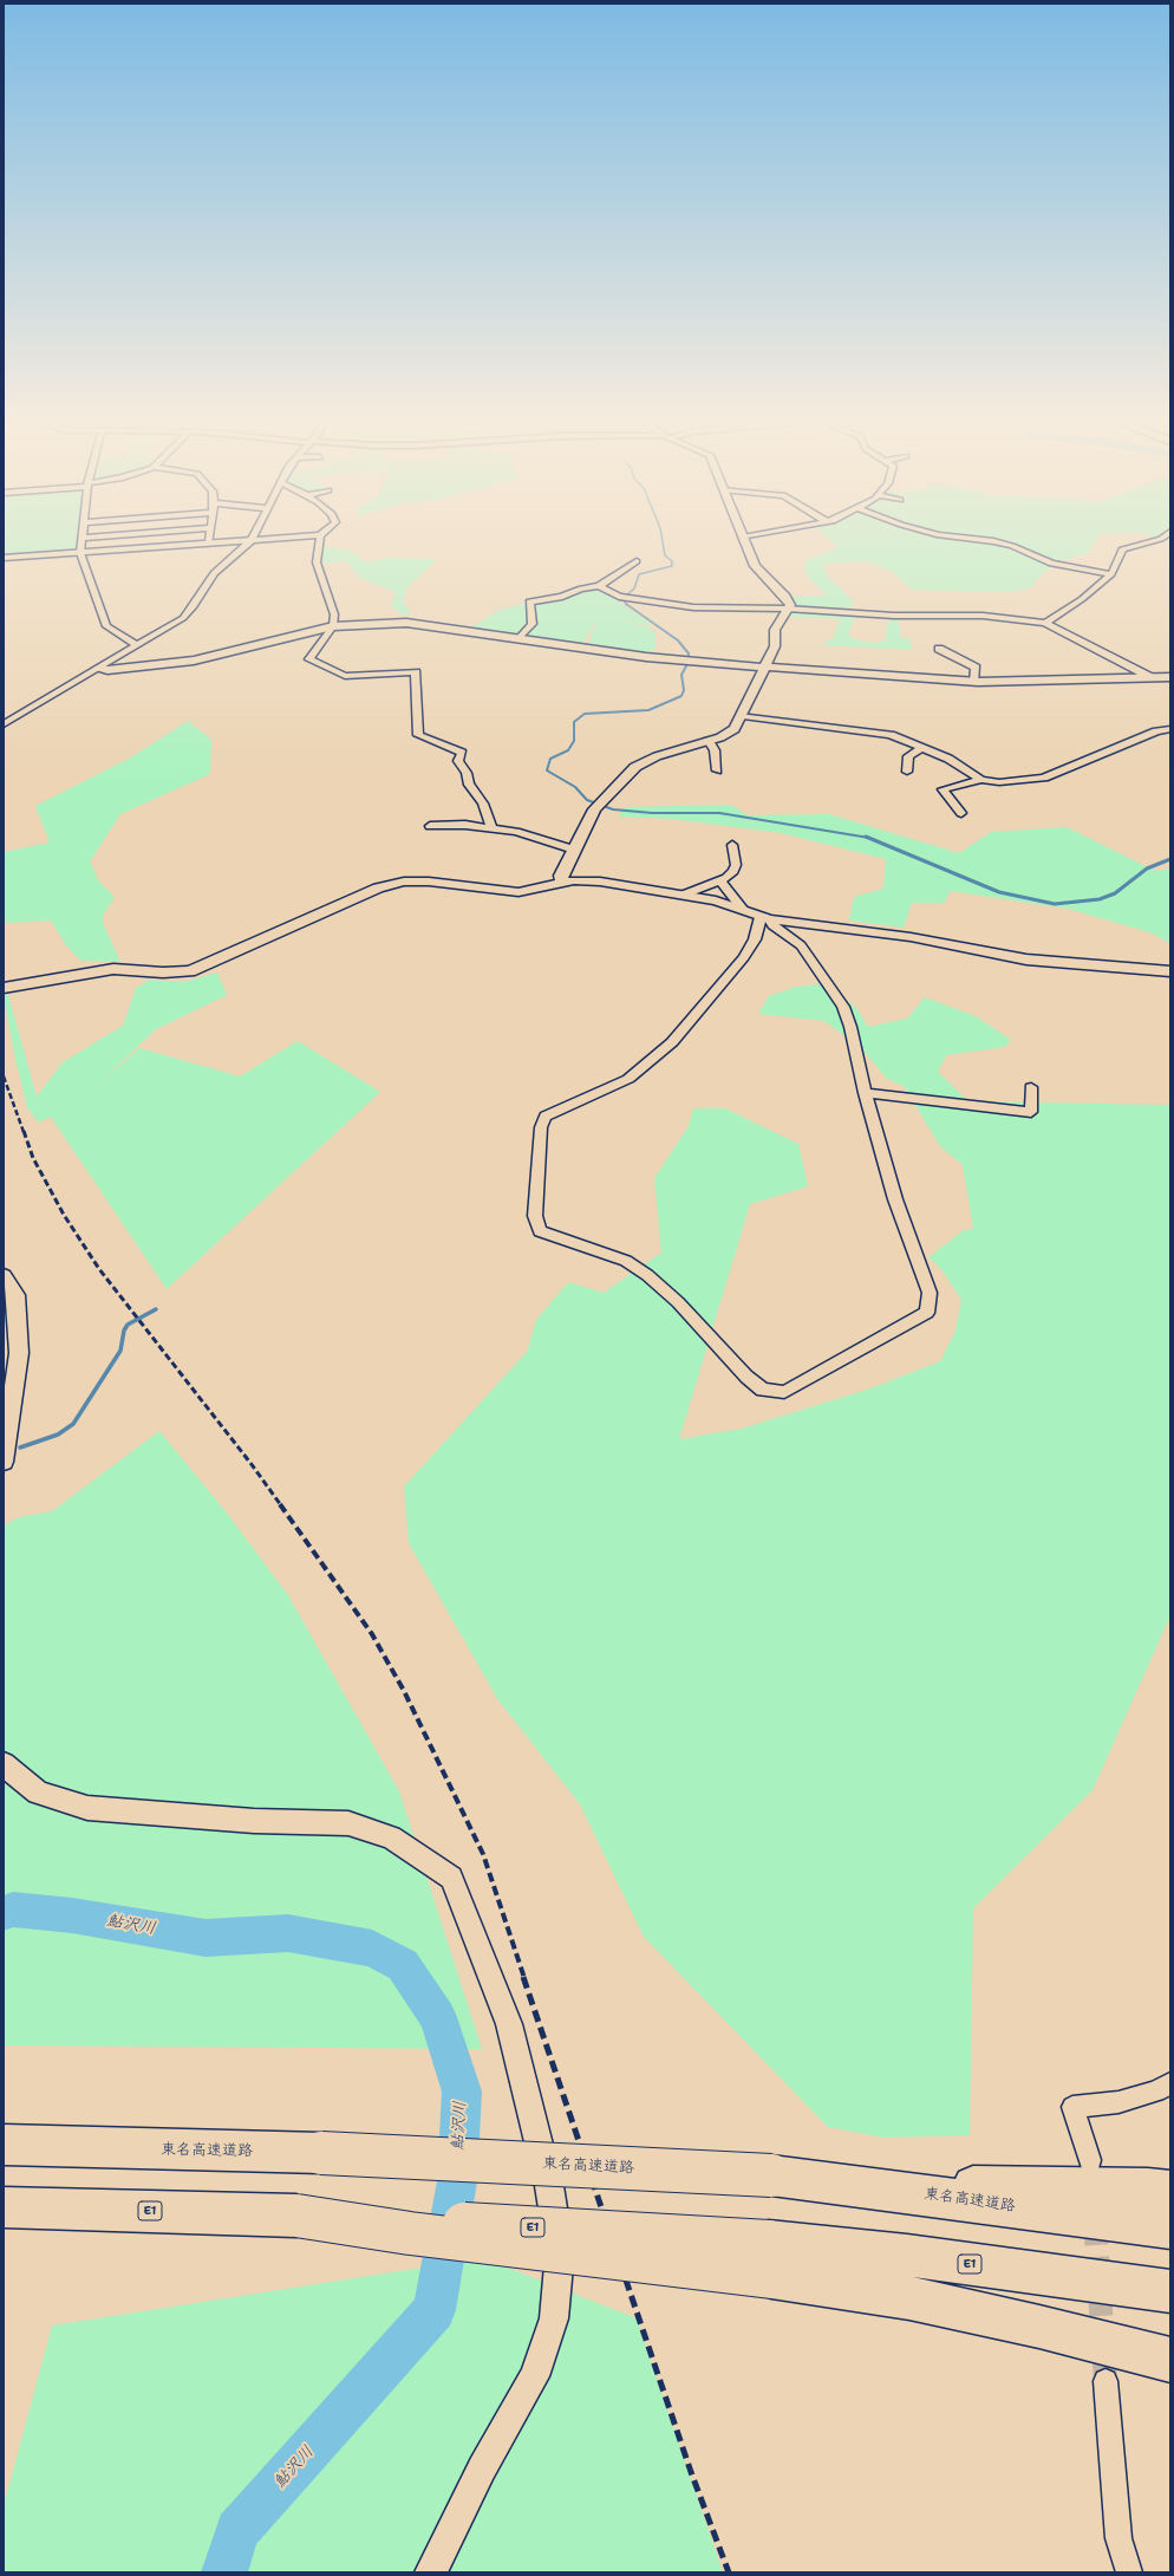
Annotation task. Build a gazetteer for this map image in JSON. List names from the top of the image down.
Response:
{
  "streets": {
    "highway": ["東名高速道路", "E1"]
  },
  "water": ["鮎沢川"]
}
